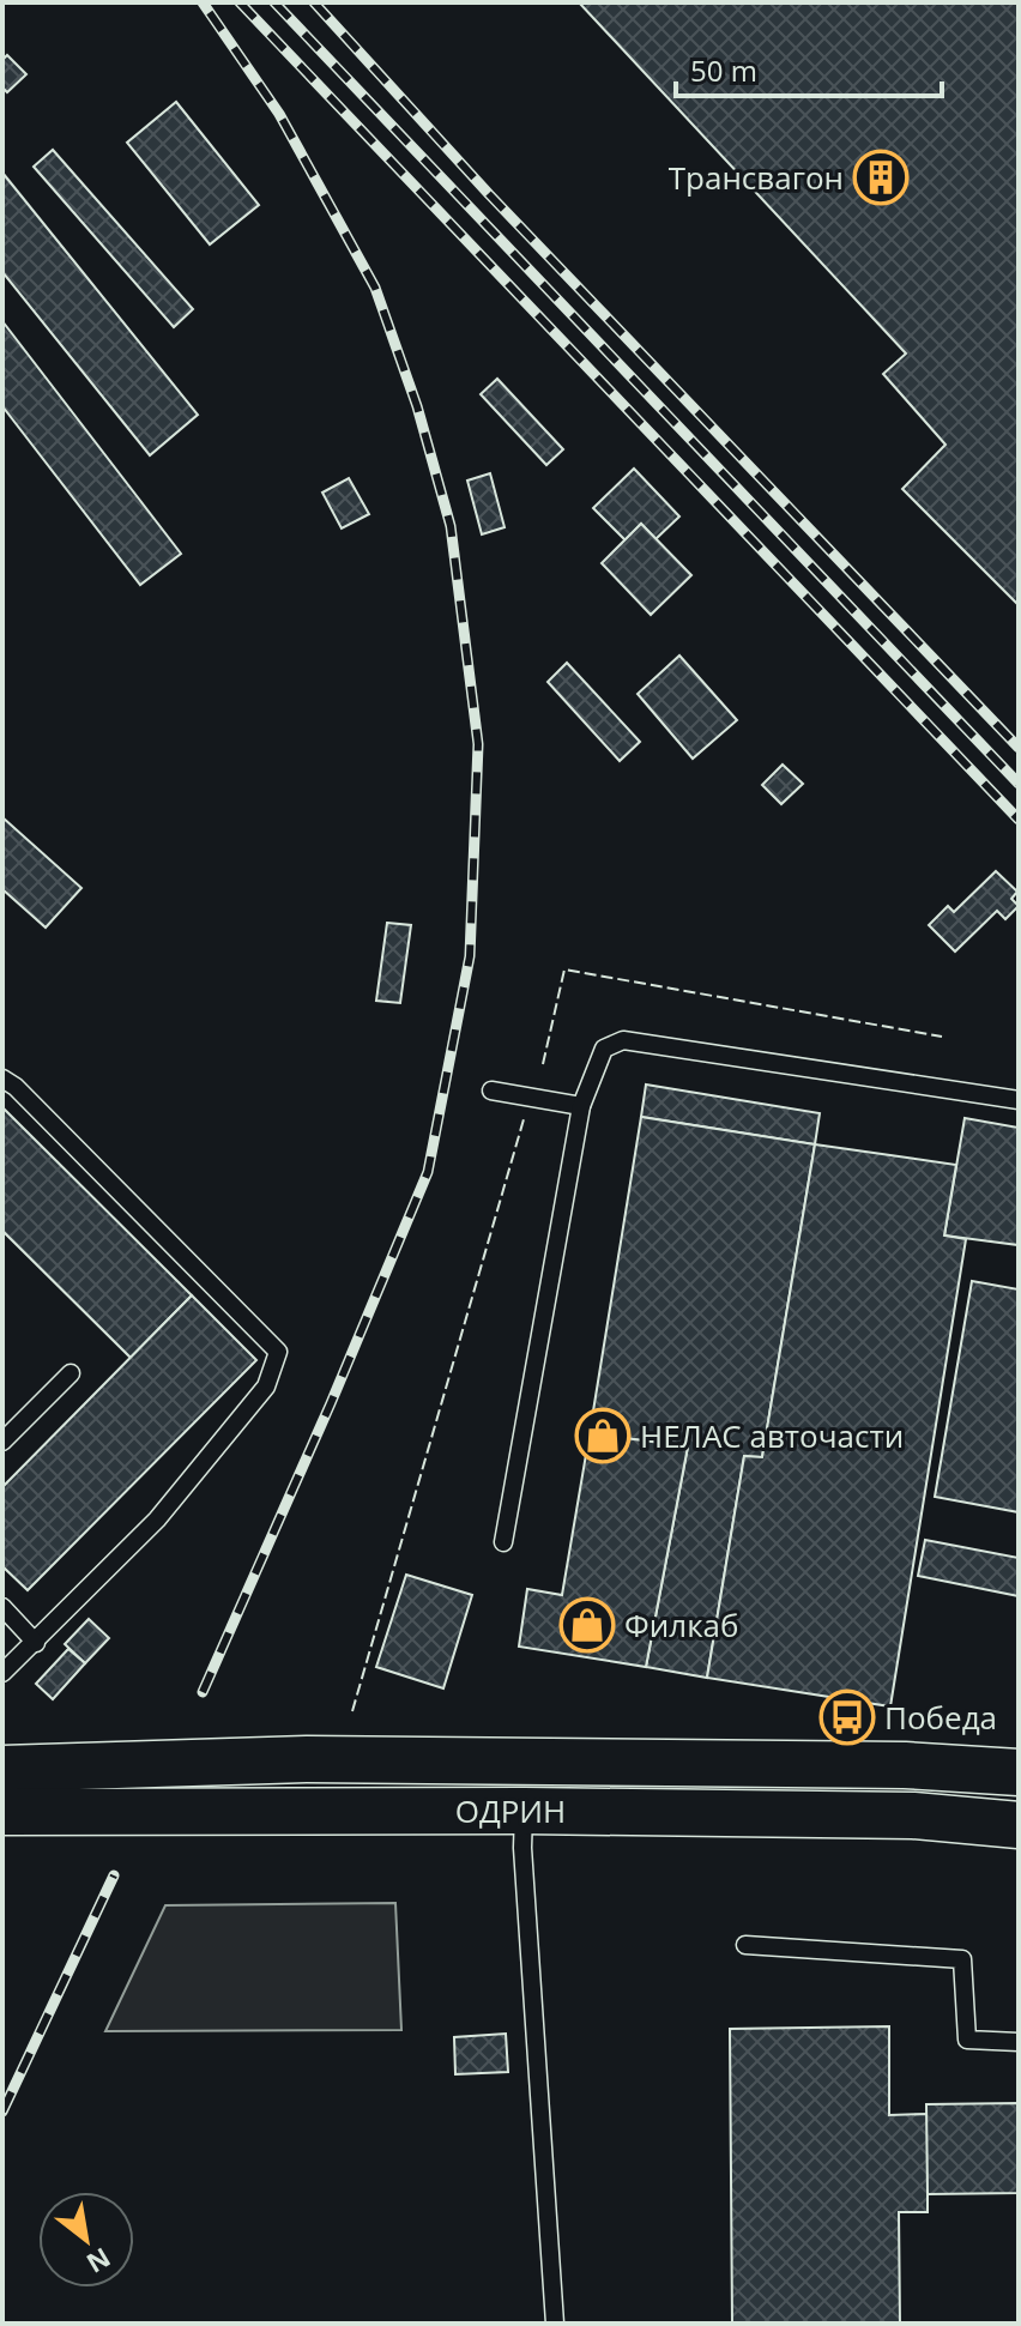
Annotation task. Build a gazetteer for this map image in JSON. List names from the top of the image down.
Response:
{
  "streets": {
    "main road": ["ОДРИН"]
  },
  "places": {
    "building": ["Tрансвагон"],
    "shop": ["НЕЛАС авточасти", "Филкаб"],
    "bus stop": ["Победа"]
  },
  "scale_bar": "50 m",
  "north": "bottom right"
}
